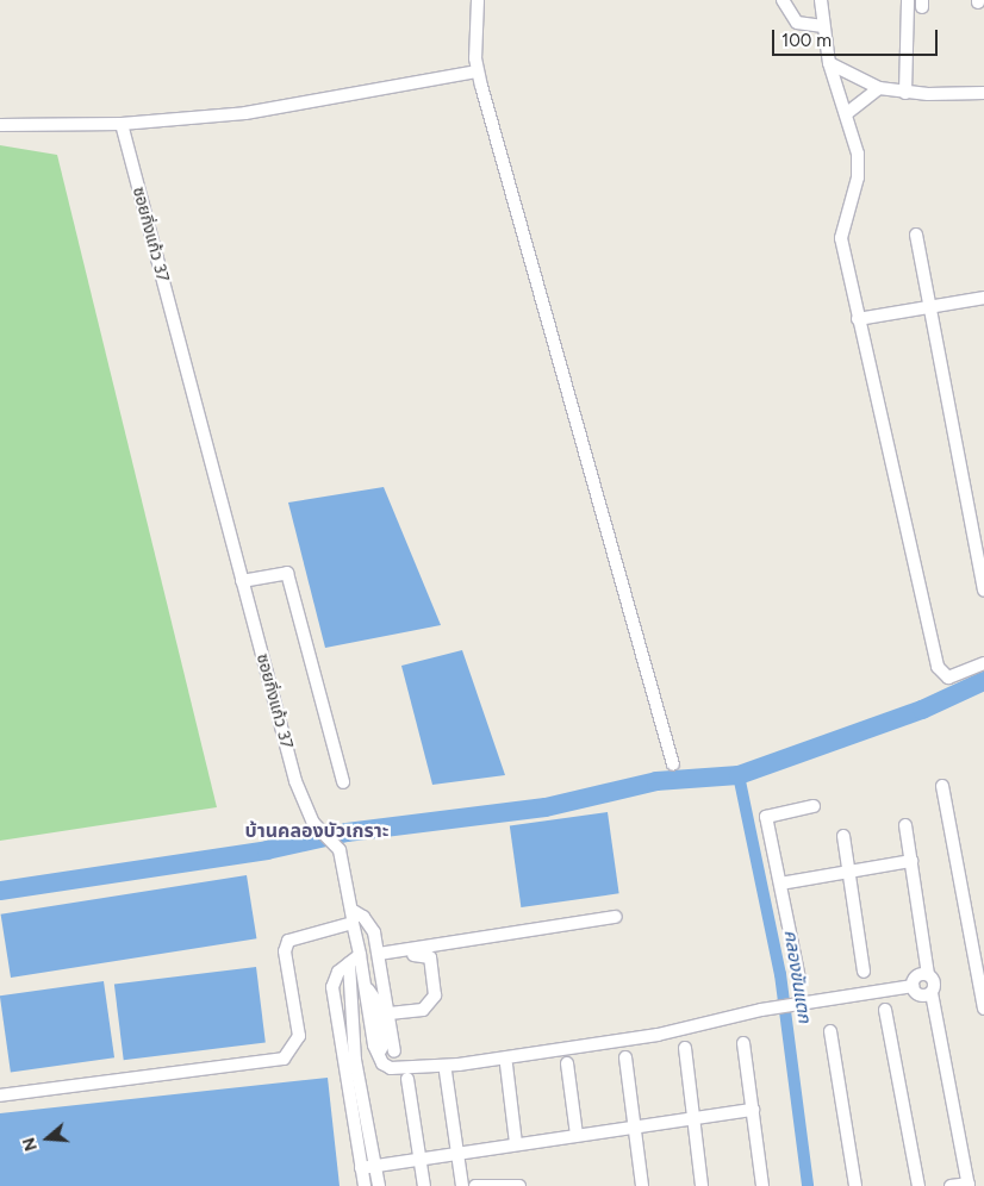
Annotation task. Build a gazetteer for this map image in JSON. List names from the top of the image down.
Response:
{
  "streets": {
    "street": ["ซอยกิ่งแก้ว 37"]
  },
  "districts": ["บ้านคลองบัวเกราะ"],
  "water": ["คลองขันแตก"],
  "scale_bar": "100 m",
  "north": "left"
}
